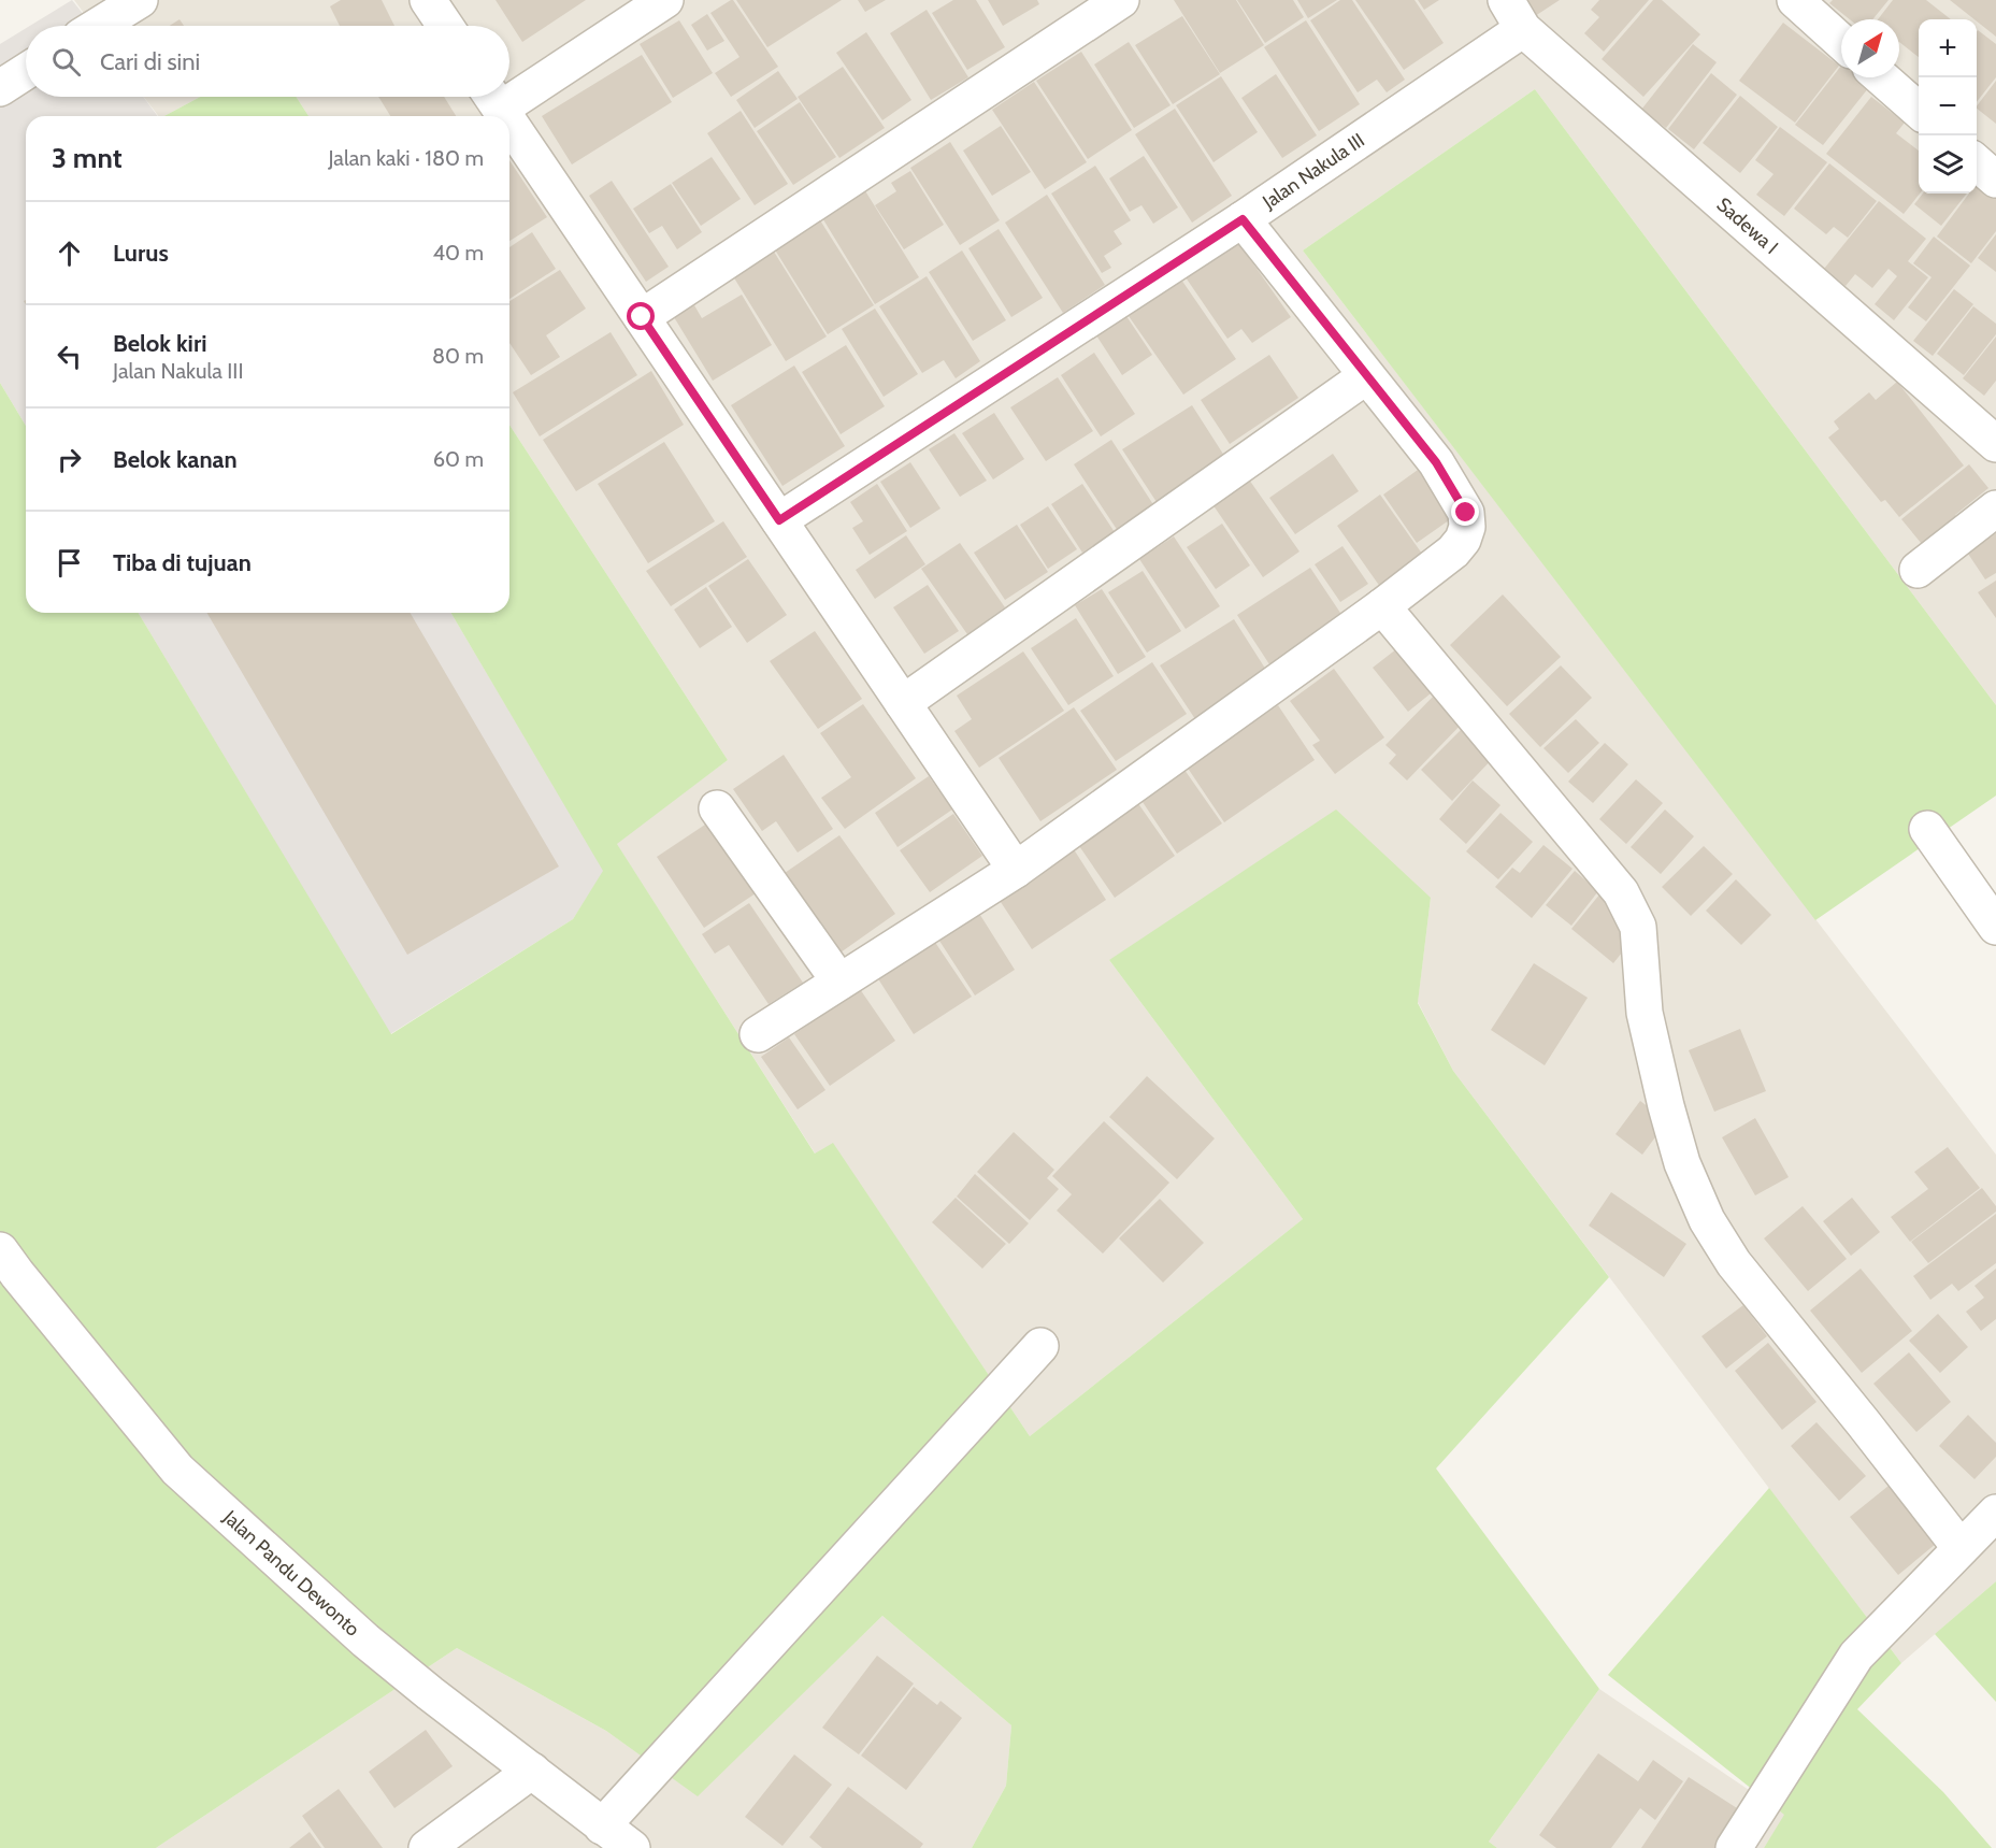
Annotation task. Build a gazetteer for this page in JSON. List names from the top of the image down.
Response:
{
  "streets": {
    "street": ["Jalan Nakula III", "Sadewa I", "Jalan Pandu Dewonto"]
  },
  "crossings": [
    ["Jalan Nakula III", "Sadewa I"]
  ],
  "north": "top right",
  "page": {
    "map_buttons": ["+", "−"],
    "search": "Cari di sini",
    "heading": ["3 mnt", "Jalan kaki · 180 m"],
    "list": [
      ["Lurus", "40 m"],
      ["Belok kiri", "Jalan Nakula III", "80 m"],
      ["Belok kanan", "60 m"],
      "Tiba di tujuan"
    ]
  }
}
